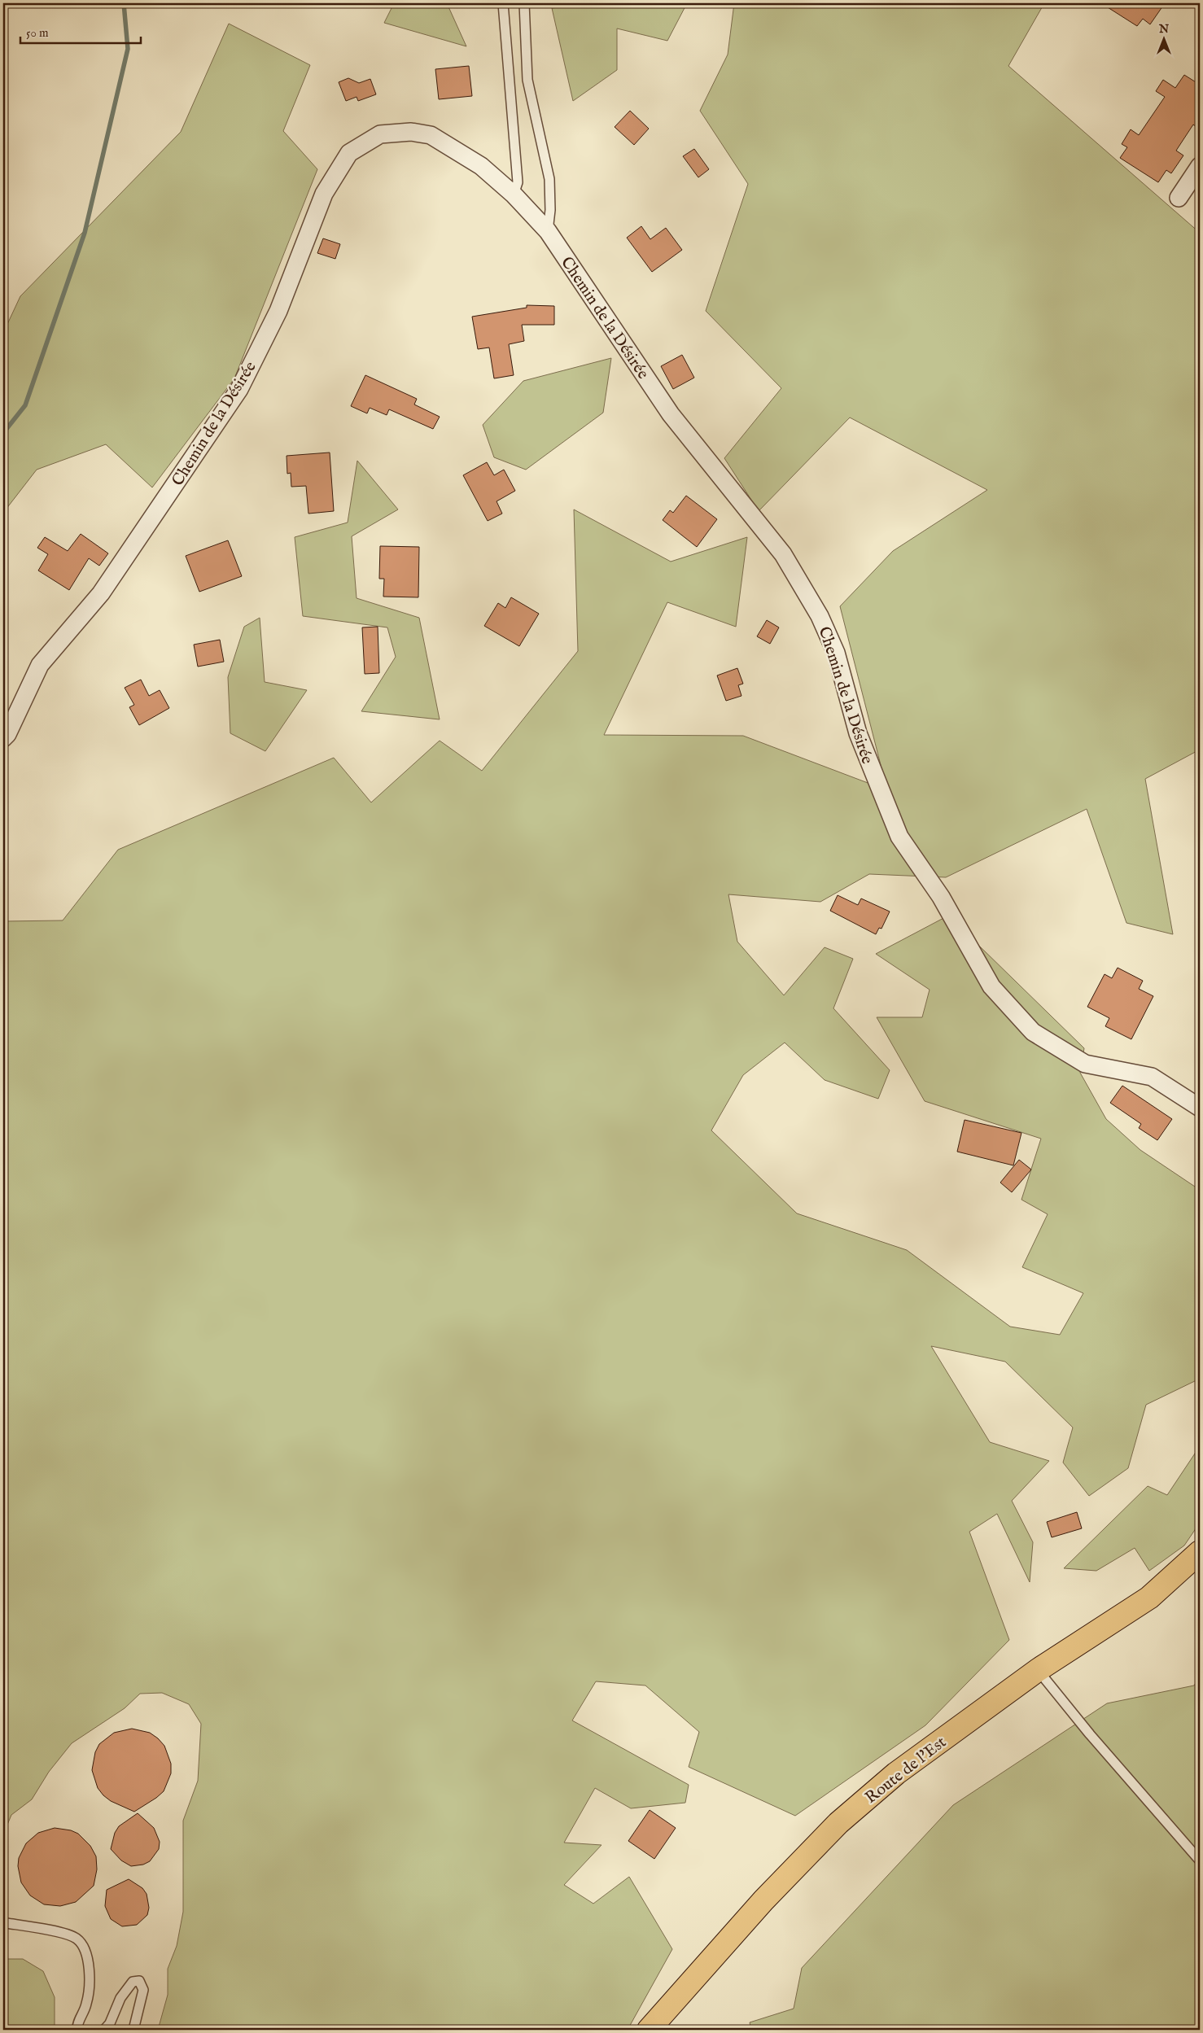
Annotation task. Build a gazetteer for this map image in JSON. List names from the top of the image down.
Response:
{
  "streets": {
    "main road": ["Route de l'Est"],
    "street": ["Chemin de la Désirée"]
  },
  "scale_bar": "50 m",
  "north": "top"
}
